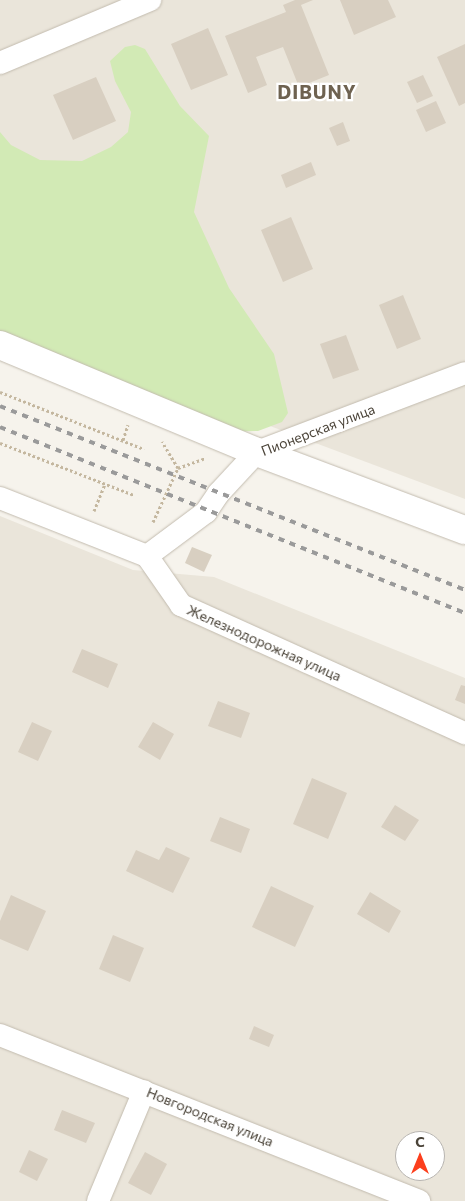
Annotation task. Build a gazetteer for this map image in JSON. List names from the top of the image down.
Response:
{
  "streets": {
    "street": ["Пионерская улица", "Железнодорожная улица", "Новгородская улица"]
  },
  "crossings": [
    ["Пионерская улица", "Железнодорожная улица"]
  ],
  "districts": ["DIBUNY"],
  "north": "top"
}
